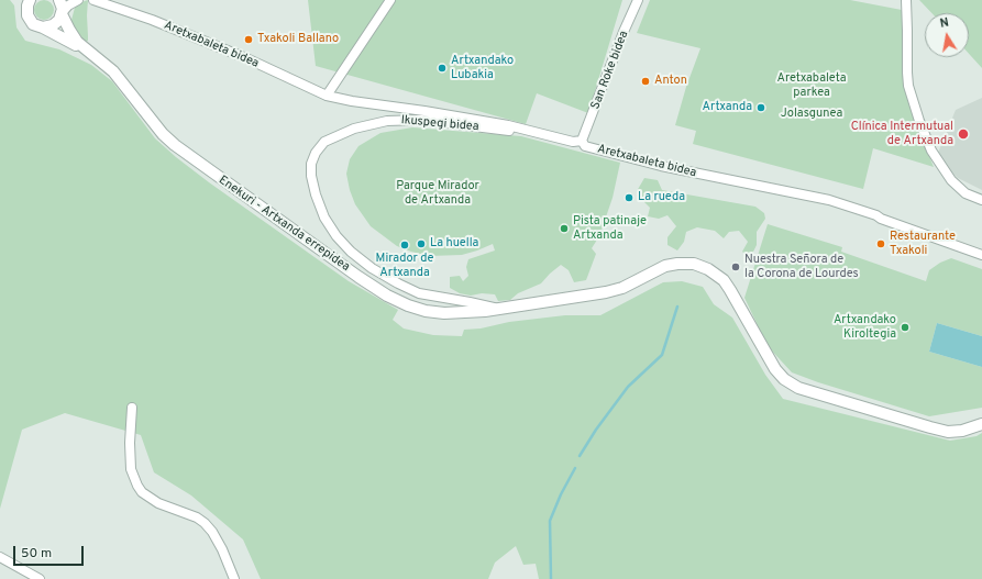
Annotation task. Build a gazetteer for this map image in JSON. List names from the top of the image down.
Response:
{
  "streets": {
    "street": [
      "Aretxabaleta bidea",
      "San Roke bidea",
      "Ikuspegi bidea",
      "Enekuri - Artxanda errepidea"
    ]
  },
  "crossings": [
    ["Aretxabaleta bidea", "San Roke bidea"],
    ["Aretxabaleta bidea", "Ikuspegi bidea"],
    ["Ikuspegi bidea", "Enekuri - Artxanda errepidea"]
  ],
  "parks": ["Aretxabaleta parkea", "Jolasgunea", "Parque Mirador de Artxanda"],
  "places": [
    "Txakoli Ballano",
    "Artxandako Lubakia",
    "Anton",
    "Artxanda",
    "Clínica Intermutual de Artxanda",
    "La rueda",
    "Pista patinaje Artxanda",
    "La huella",
    "Restaurante Txakoli",
    "Mirador de Artxanda",
    "Nuestra Señora de la Corona de Lourdes",
    "Artxandako Kiroltegia"
  ],
  "scale_bar": "50 m",
  "north": "top"
}
